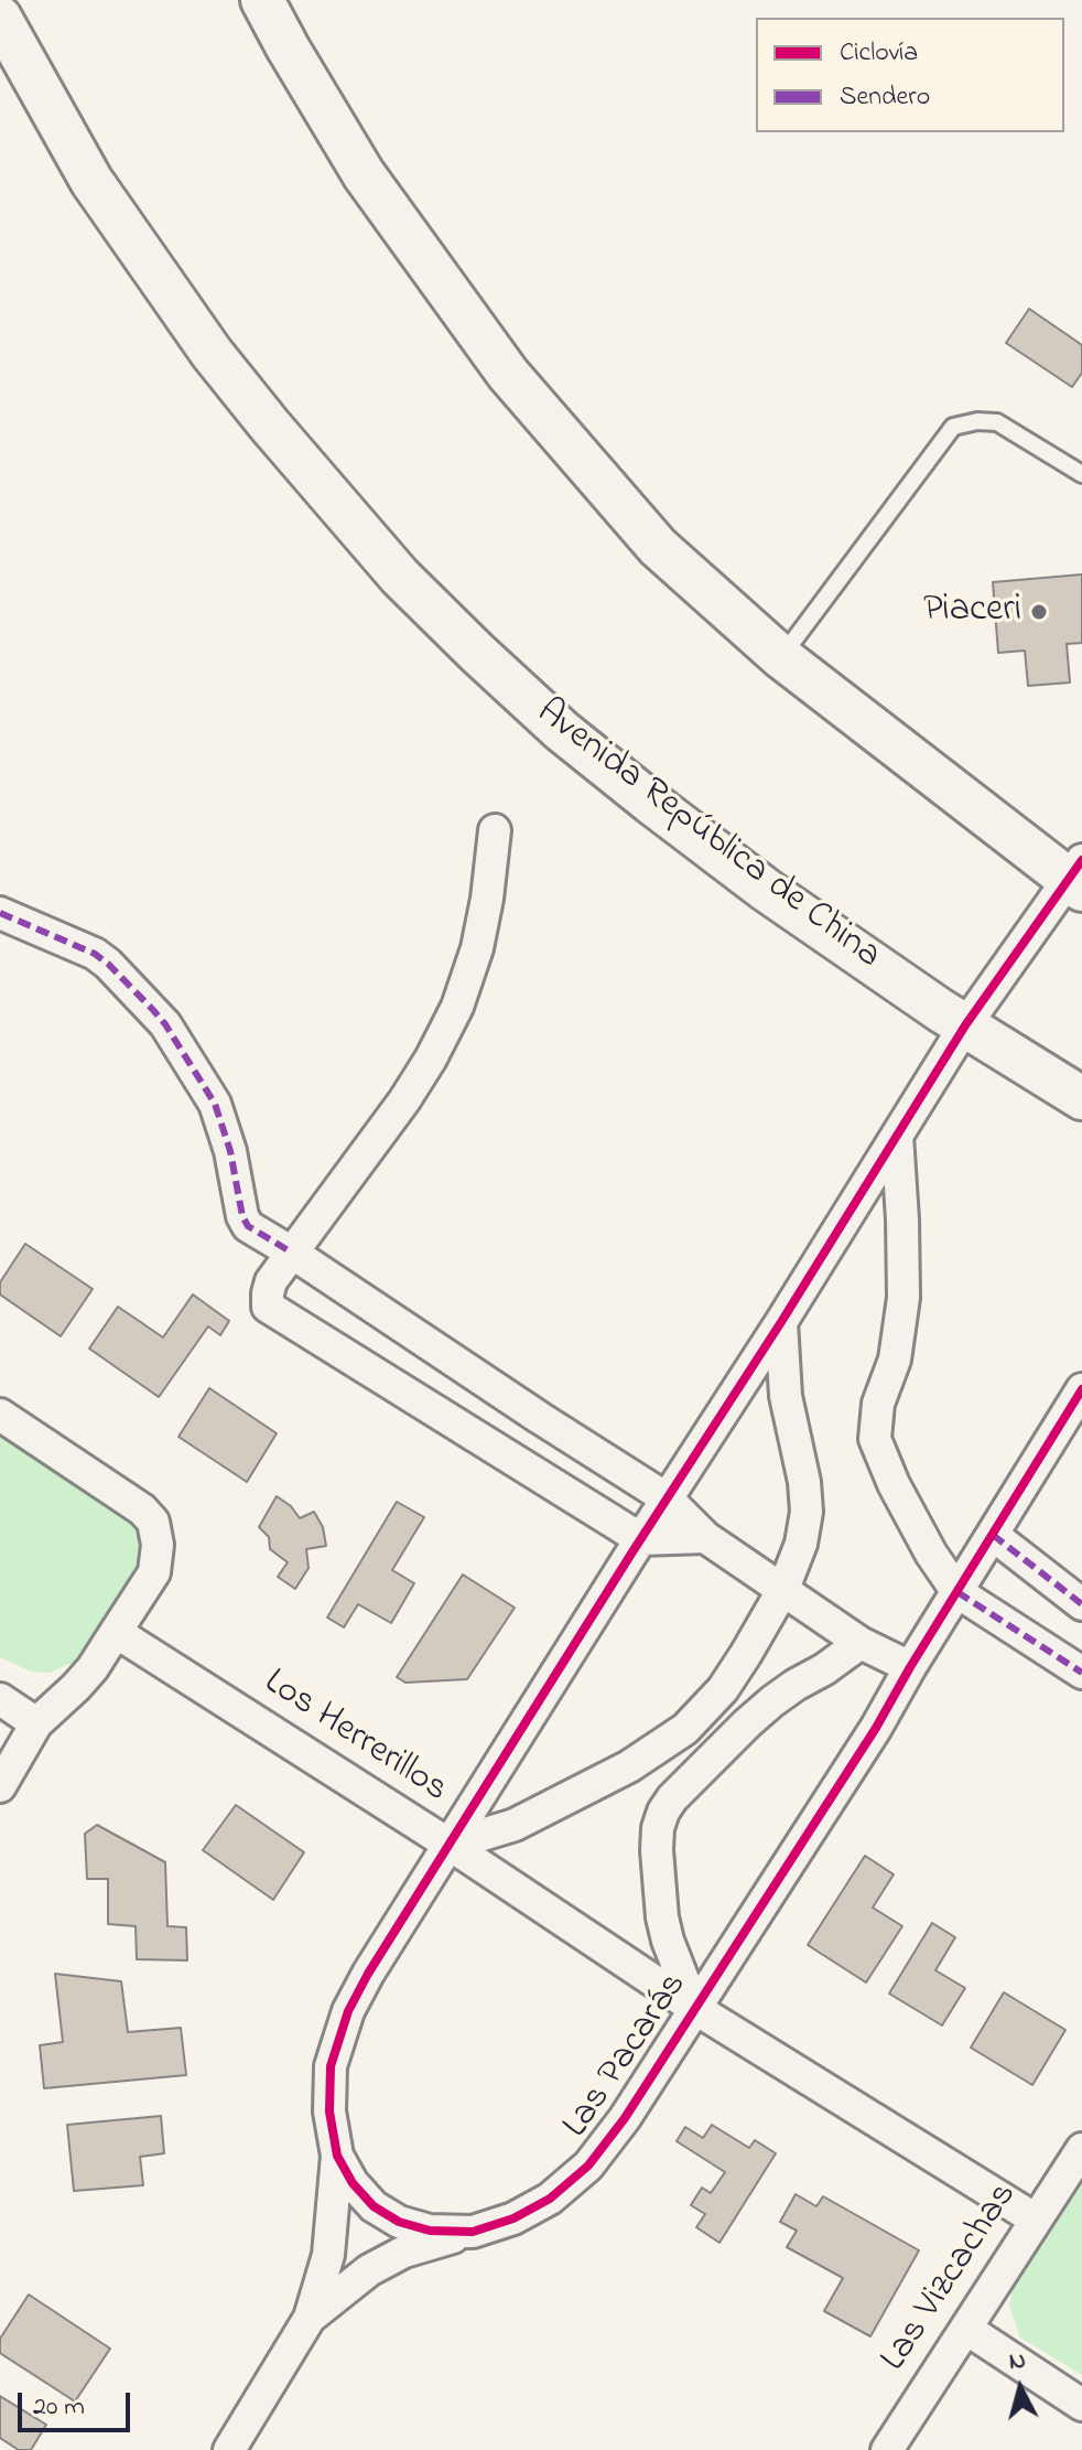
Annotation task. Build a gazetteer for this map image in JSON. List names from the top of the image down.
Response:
{
  "streets": {
    "main road": ["Avenida República de China"],
    "street": ["Los Herrerillos", "Las Pacarás", "Las Vizcachas"]
  },
  "crossings": [
    ["Avenida República de China", "Las Pacarás"],
    ["Los Herrerillos", "Las Pacarás"],
    ["Los Herrerillos", "Las Vizcachas"]
  ],
  "places": ["Piaceri"],
  "legend": ["Ciclovía", "Sendero"],
  "scale_bar": "20 m",
  "north": "top"
}
